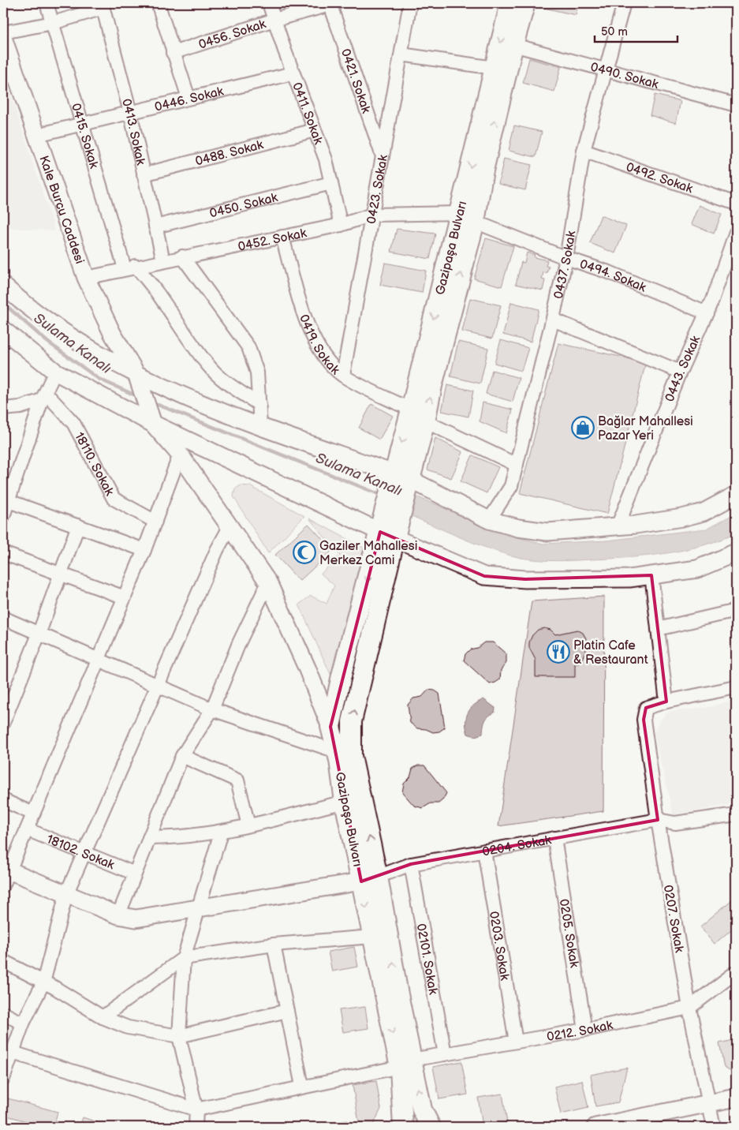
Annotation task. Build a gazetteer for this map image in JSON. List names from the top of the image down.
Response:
{
  "streets": {
    "main road": ["Gazipaşa Bulvarı"],
    "street": [
      "0456. Sokak",
      "0490. Sokak",
      "0421. Sokak",
      "0446. Sokak",
      "0411. Sokak",
      "0413. Sokak",
      "0415. Sokak",
      "0488. Sokak",
      "0492. Sokak",
      "0423. Sokak",
      "0450. Sokak",
      "Kale Burcu Caddesi",
      "0452. Sokak",
      "0437. Sokak",
      "0494. Sokak",
      "0419. Sokak",
      "0443. Sokak",
      "18110. Sokak",
      "0204. Sokak",
      "18102. Sokak",
      "0207. Sokak",
      "0205. Sokak",
      "0203. Sokak",
      "02101. Sokak",
      "0212. Sokak"
    ]
  },
  "crossings": [
    ["0456. Sokak", "0421. Sokak"],
    ["0456. Sokak", "0411. Sokak"],
    ["0490. Sokak", "Gazipaşa Bulvarı"],
    ["0490. Sokak", "0437. Sokak"],
    ["0421. Sokak", "0423. Sokak"],
    ["0446. Sokak", "0411. Sokak"],
    ["0446. Sokak", "0413. Sokak"],
    ["0446. Sokak", "0415. Sokak"],
    ["0446. Sokak", "Kale Burcu Caddesi"],
    ["0411. Sokak", "0488. Sokak"],
    ["0411. Sokak", "0450. Sokak"],
    ["0411. Sokak", "0452. Sokak"],
    ["0413. Sokak", "0488. Sokak"],
    ["0413. Sokak", "0450. Sokak"],
    ["0413. Sokak", "0452. Sokak"],
    ["0415. Sokak", "0452. Sokak"],
    ["0492. Sokak", "0437. Sokak"],
    ["0423. Sokak", "0452. Sokak"],
    ["0423. Sokak", "0419. Sokak"],
    ["Kale Burcu Caddesi", "0452. Sokak"],
    ["0452. Sokak", "Gazipaşa Bulvarı"],
    ["0452. Sokak", "0494. Sokak"],
    ["0452. Sokak", "0419. Sokak"],
    ["Gazipaşa Bulvarı", "0494. Sokak"],
    ["Gazipaşa Bulvarı", "0419. Sokak"],
    ["Gazipaşa Bulvarı", "0204. Sokak"],
    ["Gazipaşa Bulvarı", "0212. Sokak"],
    ["0437. Sokak", "0494. Sokak"],
    ["0494. Sokak", "0443. Sokak"],
    ["0204. Sokak", "0207. Sokak"],
    ["0204. Sokak", "0205. Sokak"],
    ["0204. Sokak", "0203. Sokak"],
    ["0204. Sokak", "02101. Sokak"],
    ["0207. Sokak", "0212. Sokak"],
    ["0205. Sokak", "0212. Sokak"],
    ["0203. Sokak", "0212. Sokak"],
    ["02101. Sokak", "0212. Sokak"]
  ],
  "water": ["Sulama Kanalı"],
  "places": {
    "shop": ["Bağlar Mahallesi Pazar Yeri"],
    "mosque": ["Gaziler Mahallesi Merkez Cami"],
    "restaurant": ["Platin Cafe & Restaurant"]
  },
  "scale_bar": "50 m"
}
